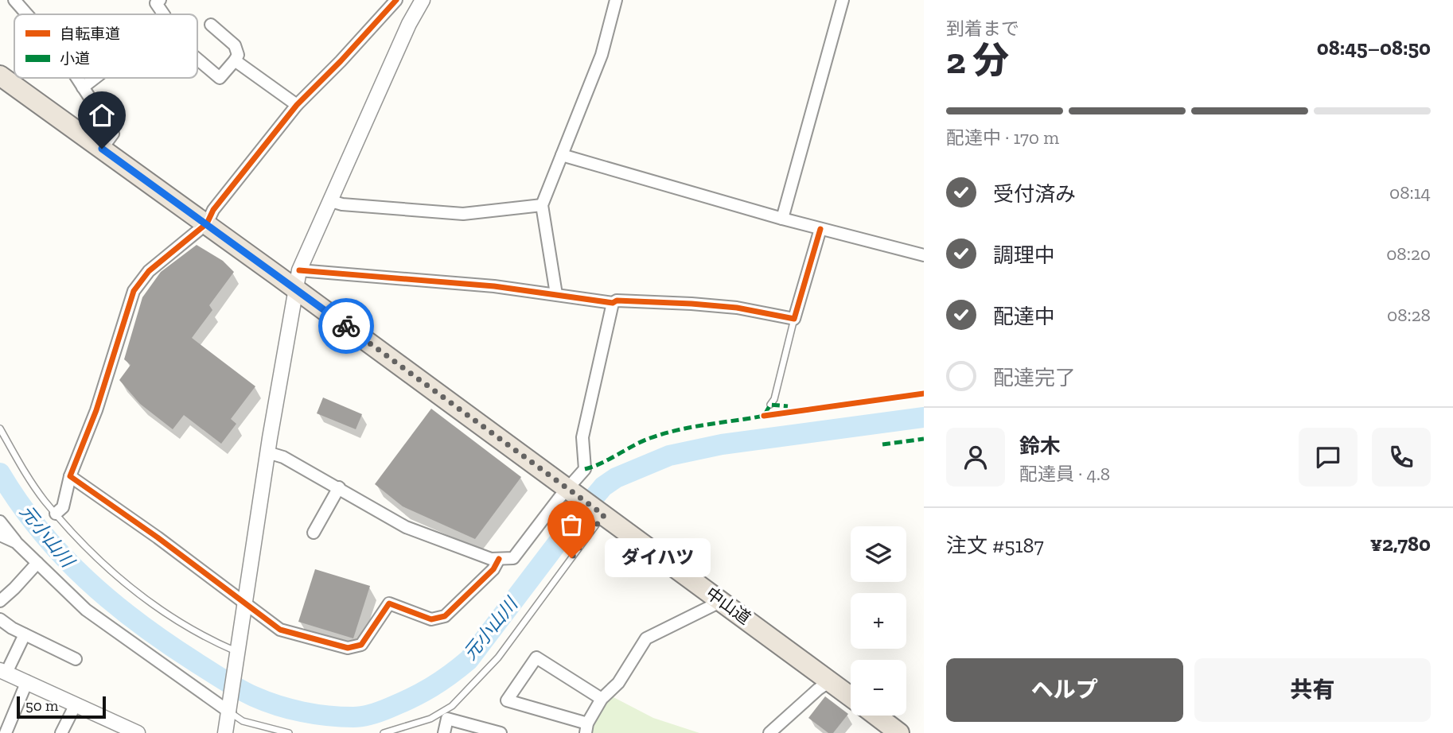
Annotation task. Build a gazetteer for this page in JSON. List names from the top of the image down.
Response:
{
  "streets": {
    "highway": ["中山道"]
  },
  "water": ["元小山川"],
  "places": ["ダイハツ"],
  "legend": ["自転車道", "小道"],
  "scale_bar": "50 m",
  "page": {
    "heading": ["2 分", "到着まで", "08:45–08:50"],
    "panel": [
      "鈴木",
      "配達員 · 4.8",
      "注文 #5187",
      "¥2,780"
    ],
    "bar": "配達中 · 170 m",
    "list": [
      ["受付済み", "08:14"],
      ["調理中", "08:20"],
      ["配達中", "08:28"],
      "配達完了"
    ],
    "map_buttons": ["+", "−"],
    "bubble": "ダイハツ",
    "buttons": ["ヘルプ", "共有"],
    "scale": "50 m"
  }
}
